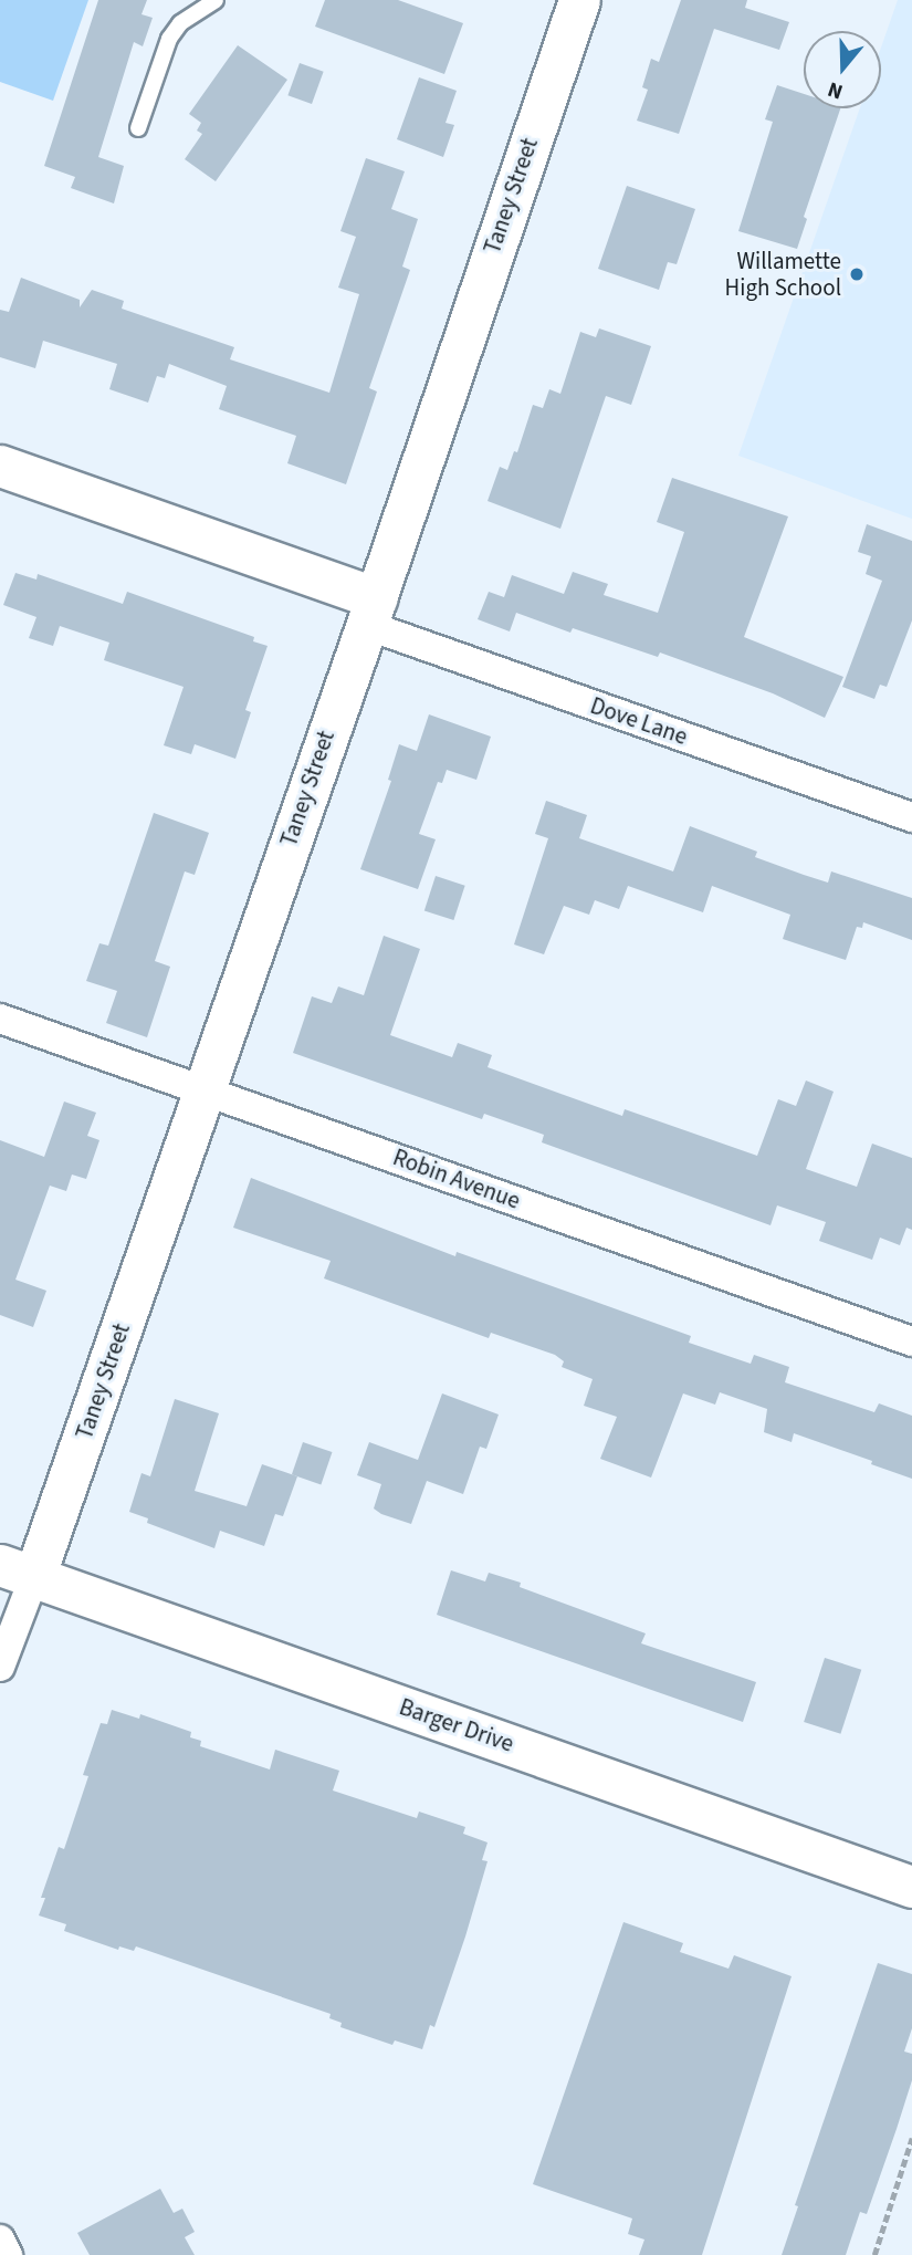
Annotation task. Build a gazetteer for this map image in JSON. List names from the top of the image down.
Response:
{
  "streets": {
    "street": [
      "Taney Street",
      "Dove Lane",
      "Robin Avenue",
      "Barger Drive"
    ]
  },
  "crossings": [
    ["Taney Street", "Dove Lane"],
    ["Taney Street", "Robin Avenue"],
    ["Taney Street", "Barger Drive"]
  ],
  "places": ["Willamette High School"],
  "north": "bottom"
}
